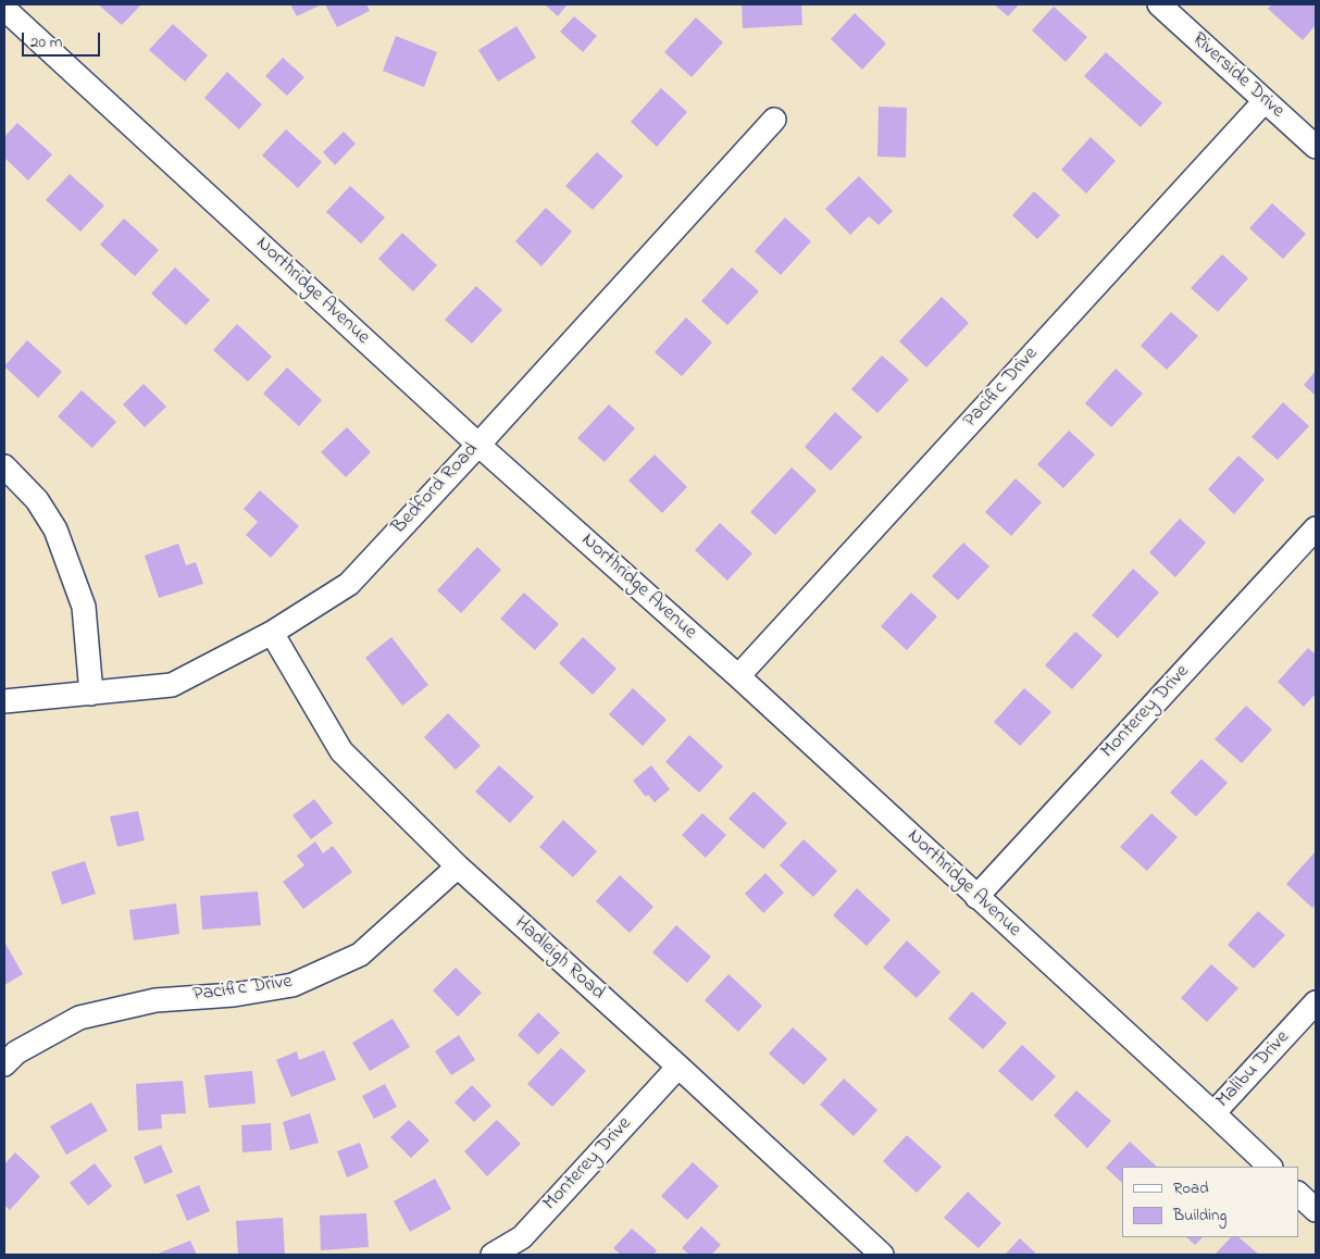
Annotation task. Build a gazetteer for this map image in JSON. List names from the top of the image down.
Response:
{
  "streets": {
    "street": [
      "Riverside Drive",
      "Northridge Avenue",
      "Pacific Drive",
      "Bedford Road",
      "Monterey Drive",
      "Hadleigh Road",
      "Malibu Drive"
    ]
  },
  "crossings": [
    ["Riverside Drive", "Pacific Drive"],
    ["Northridge Avenue", "Pacific Drive"],
    ["Northridge Avenue", "Bedford Road"],
    ["Northridge Avenue", "Monterey Drive"],
    ["Northridge Avenue", "Malibu Drive"],
    ["Pacific Drive", "Hadleigh Road"],
    ["Bedford Road", "Hadleigh Road"],
    ["Monterey Drive", "Hadleigh Road"]
  ],
  "legend": ["Road", "Building"],
  "scale_bar": "20 m"
}
